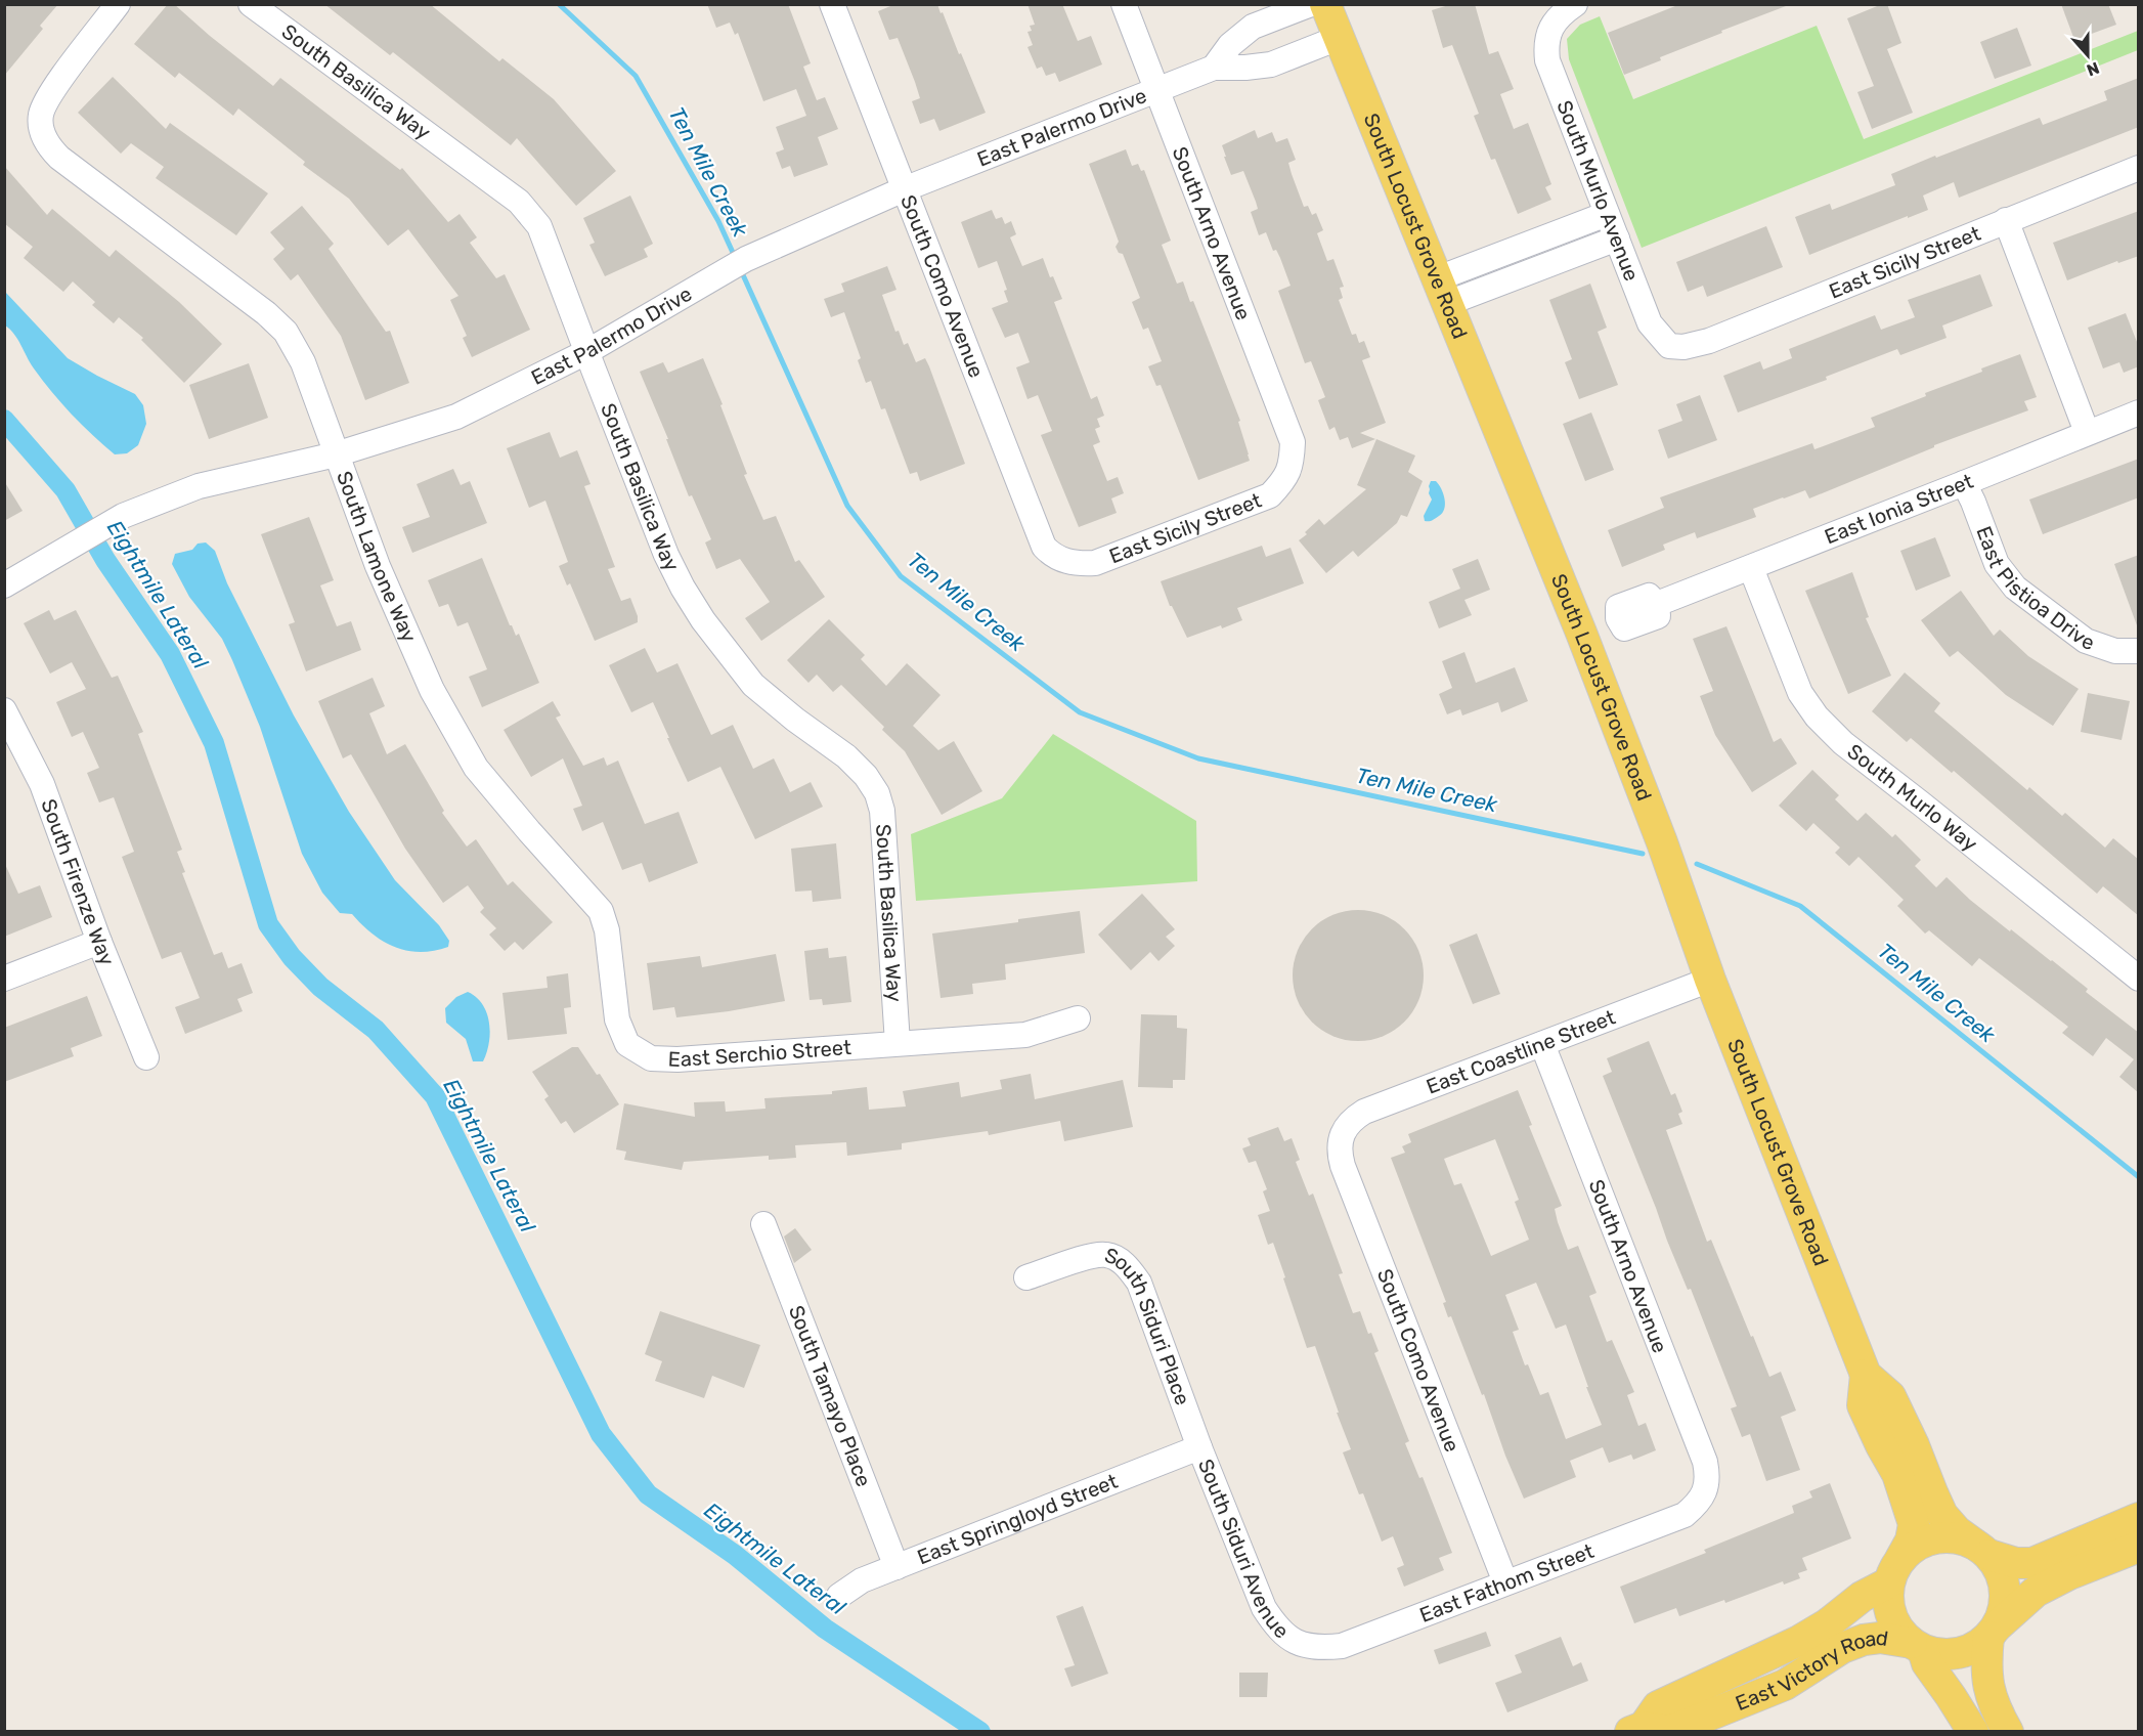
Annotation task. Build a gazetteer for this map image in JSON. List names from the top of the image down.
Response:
{
  "streets": {
    "main road": ["South Locust Grove Road", "East Victory Road"],
    "street": [
      "South Basilica Way",
      "East Palermo Drive",
      "South Murlo Avenue",
      "South Arno Avenue",
      "East Sicily Street",
      "South Como Avenue",
      "East Ionia Street",
      "South Lamone Way",
      "East Pistioa Drive",
      "South Murlo Way",
      "South Firenze Way",
      "East Serchio Street",
      "East Coastline Street",
      "South Siduri Place",
      "South Tamayo Place",
      "East Springloyd Street",
      "South Siduri Avenue",
      "East Fathom Street"
    ]
  },
  "crossings": [
    ["South Basilica Way", "East Palermo Drive"],
    ["South Basilica Way", "East Serchio Street"],
    ["East Palermo Drive", "South Locust Grove Road"],
    ["East Palermo Drive", "South Arno Avenue"],
    ["East Palermo Drive", "South Como Avenue"],
    ["East Palermo Drive", "South Lamone Way"],
    ["South Murlo Avenue", "East Sicily Street"],
    ["South Locust Grove Road", "East Ionia Street"],
    ["South Locust Grove Road", "East Coastline Street"],
    ["South Locust Grove Road", "East Victory Road"],
    ["South Arno Avenue", "East Sicily Street"],
    ["South Arno Avenue", "East Coastline Street"],
    ["South Arno Avenue", "East Fathom Street"],
    ["East Sicily Street", "South Como Avenue"],
    ["South Como Avenue", "East Coastline Street"],
    ["South Como Avenue", "East Fathom Street"],
    ["East Ionia Street", "East Pistioa Drive"],
    ["East Ionia Street", "South Murlo Way"],
    ["South Lamone Way", "East Serchio Street"],
    ["South Siduri Place", "East Springloyd Street"],
    ["South Siduri Place", "South Siduri Avenue"],
    ["South Tamayo Place", "East Springloyd Street"],
    ["East Springloyd Street", "South Siduri Avenue"],
    ["South Siduri Avenue", "East Fathom Street"]
  ],
  "water": ["Ten Mile Creek", "Eightmile Lateral"],
  "north": "bottom"
}
